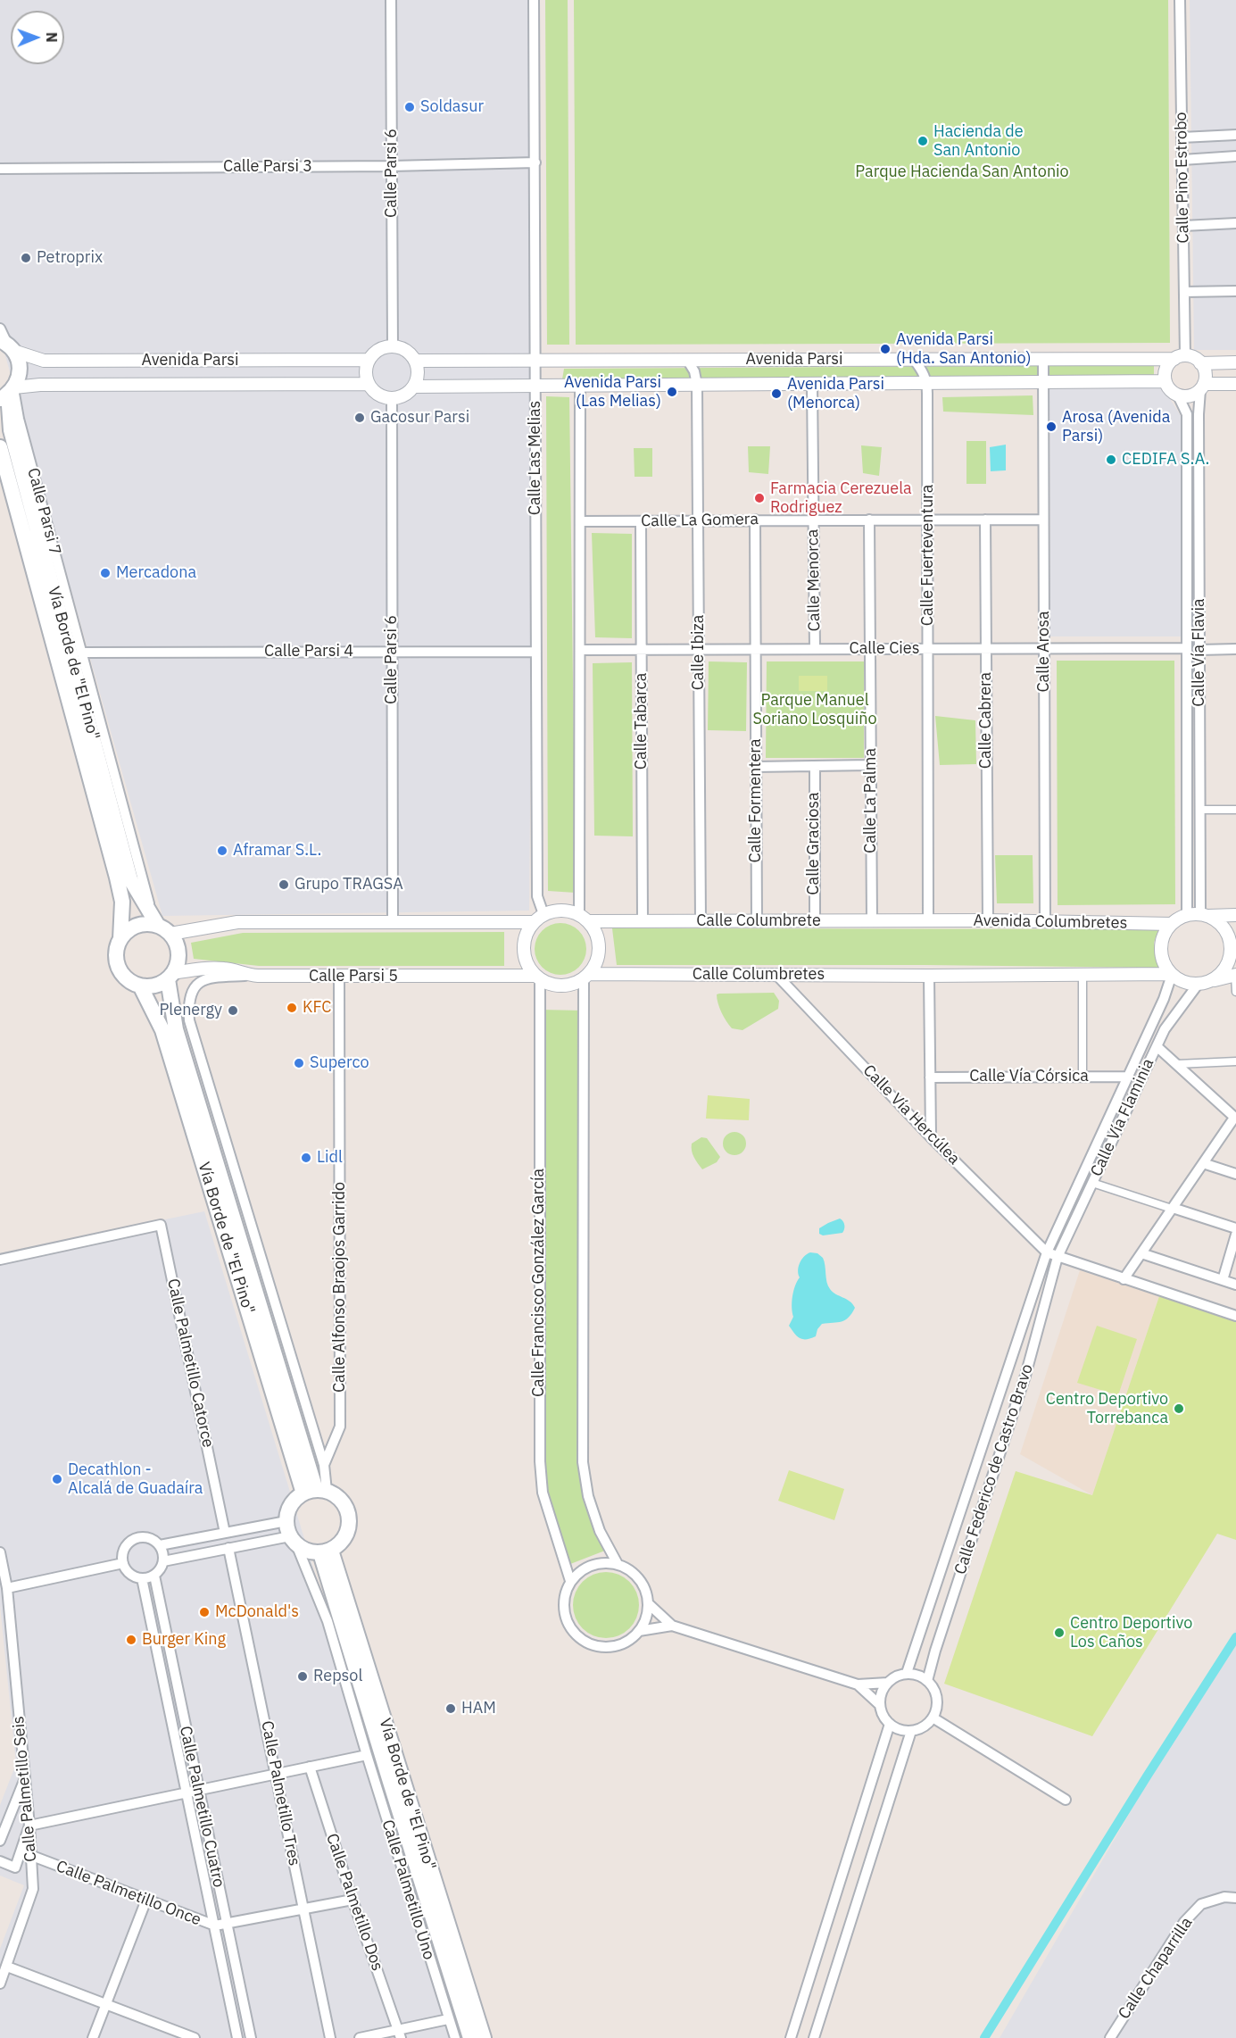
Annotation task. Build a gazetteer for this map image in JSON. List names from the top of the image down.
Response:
{
  "streets": {
    "main road": ["Vía Borde de \"El Pino\""],
    "street": [
      "Calle Parsi 3",
      "Calle Parsi 6",
      "Calle Pino Estrobo",
      "Avenida Parsi",
      "Calle Las Melias",
      "Calle Parsi 7",
      "Calle La Gomera",
      "Calle Fuerteventura",
      "Calle Menorca",
      "Calle Cies",
      "Calle Parsi 4",
      "Calle Arosa",
      "Calle Ibiza",
      "Calle Vía Flavia",
      "Calle Cabrera",
      "Calle Tabarca",
      "Calle Formentera",
      "Calle La Palma",
      "Calle Graciosa",
      "Calle Columbrete",
      "Avenida Columbretes",
      "Calle Columbretes",
      "Calle Parsi 5",
      "Calle Vía Córsica",
      "Calle Vía Hercúlea",
      "Calle Vía Flaminia",
      "Calle Francisco González García",
      "Calle Alfonso Braojos Garrido",
      "Calle Palmetillo Catorce",
      "Calle Federico de Castro Bravo",
      "Calle Palmetillo Seis",
      "Calle Palmetillo Tres",
      "Calle Palmetillo Cuatro",
      "Calle Palmetillo Uno",
      "Calle Palmetillo Once",
      "Calle Palmetillo Dos",
      "Calle Chaparrilla"
    ]
  },
  "crossings": [
    ["Calle Parsi 3", "Calle Parsi 6"],
    ["Calle Parsi 3", "Calle Las Melias"],
    ["Calle Parsi 6", "Avenida Parsi"],
    ["Calle Parsi 6", "Calle Parsi 4"],
    ["Calle Pino Estrobo", "Avenida Parsi"],
    ["Calle Pino Estrobo", "Calle Vía Flavia"],
    ["Avenida Parsi", "Calle Las Melias"],
    ["Avenida Parsi", "Calle Parsi 7"],
    ["Avenida Parsi", "Calle Fuerteventura"],
    ["Avenida Parsi", "Calle Menorca"],
    ["Avenida Parsi", "Calle Arosa"],
    ["Avenida Parsi", "Calle Ibiza"],
    ["Avenida Parsi", "Calle Vía Flavia"],
    ["Avenida Parsi", "Vía Borde de \"El Pino\""],
    ["Calle Las Melias", "Calle Parsi 4"],
    ["Calle Las Melias", "Calle Columbrete"],
    ["Calle Las Melias", "Calle Columbretes"],
    ["Calle Las Melias", "Calle Parsi 5"],
    ["Calle Las Melias", "Calle Francisco González García"],
    ["Calle Parsi 7", "Calle Parsi 4"],
    ["Calle Parsi 7", "Vía Borde de \"El Pino\""],
    ["Calle Parsi 7", "Calle Parsi 5"],
    ["Calle La Gomera", "Calle Fuerteventura"],
    ["Calle La Gomera", "Calle Menorca"],
    ["Calle La Gomera", "Calle Arosa"],
    ["Calle La Gomera", "Calle Ibiza"],
    ["Calle La Gomera", "Calle Cabrera"],
    ["Calle La Gomera", "Calle Tabarca"],
    ["Calle La Gomera", "Calle Formentera"],
    ["Calle La Gomera", "Calle La Palma"],
    ["Calle Fuerteventura", "Calle Cies"],
    ["Calle Fuerteventura", "Calle Columbrete"],
    ["Calle Fuerteventura", "Avenida Columbretes"],
    ["Calle Menorca", "Calle Cies"],
    ["Calle Cies", "Calle Arosa"],
    ["Calle Cies", "Calle Ibiza"],
    ["Calle Cies", "Calle Vía Flavia"],
    ["Calle Cies", "Calle Cabrera"],
    ["Calle Cies", "Calle Tabarca"],
    ["Calle Cies", "Calle Formentera"],
    ["Calle Cies", "Calle La Palma"],
    ["Calle Arosa", "Avenida Columbretes"],
    ["Calle Ibiza", "Calle Columbrete"],
    ["Calle Vía Flavia", "Avenida Columbretes"],
    ["Calle Vía Flavia", "Calle Vía Flaminia"],
    ["Vía Borde de \"El Pino\"", "Calle Parsi 5"],
    ["Vía Borde de \"El Pino\"", "Calle Palmetillo Uno"],
    ["Calle Cabrera", "Avenida Columbretes"],
    ["Calle Tabarca", "Calle Columbrete"],
    ["Calle Formentera", "Calle Columbrete"],
    ["Calle La Palma", "Calle Columbrete"],
    ["Calle Graciosa", "Calle Columbrete"],
    ["Calle Columbrete", "Avenida Columbretes"],
    ["Calle Columbrete", "Calle Columbretes"],
    ["Calle Columbrete", "Calle Parsi 5"],
    ["Calle Columbrete", "Calle Francisco González García"],
    ["Avenida Columbretes", "Calle Vía Flaminia"],
    ["Calle Columbretes", "Calle Parsi 5"],
    ["Calle Columbretes", "Calle Vía Hercúlea"],
    ["Calle Columbretes", "Calle Francisco González García"],
    ["Calle Parsi 5", "Calle Francisco González García"],
    ["Calle Parsi 5", "Calle Alfonso Braojos Garrido"],
    ["Calle Vía Córsica", "Calle Vía Flaminia"],
    ["Calle Vía Hercúlea", "Calle Vía Flaminia"],
    ["Calle Vía Flaminia", "Calle Federico de Castro Bravo"],
    ["Calle Palmetillo Seis", "Calle Palmetillo Once"],
    ["Calle Palmetillo Tres", "Calle Palmetillo Once"],
    ["Calle Palmetillo Cuatro", "Calle Palmetillo Once"],
    ["Calle Palmetillo Once", "Calle Palmetillo Dos"]
  ],
  "parks": ["Parque Hacienda San Antonio", "Parque Manuel Soriano Losquiño"],
  "places": [
    "Soldasur",
    "Hacienda de San Antonio",
    "Petroprix",
    "Avenida Parsi (Hda. San Antonio)",
    "Avenida Parsi (Las Melias)",
    "Avenida Parsi (Menorca)",
    "Gacosur Parsi",
    "Arosa (Avenida Parsi)",
    "CEDIFA S.A.",
    "Farmacia Cerezuela Rodriguez",
    "Mercadona",
    "Aframar S.L.",
    "Grupo TRAGSA",
    "KFC",
    "Plenergy",
    "Superco",
    "Lidl",
    "Centro Deportivo Torrebanca",
    "Decathlon - Alcalá de Guadaíra",
    "McDonald's",
    "Centro Deportivo Los Caños",
    "Burger King",
    "Repsol",
    "HAM"
  ],
  "north": "right"
}
